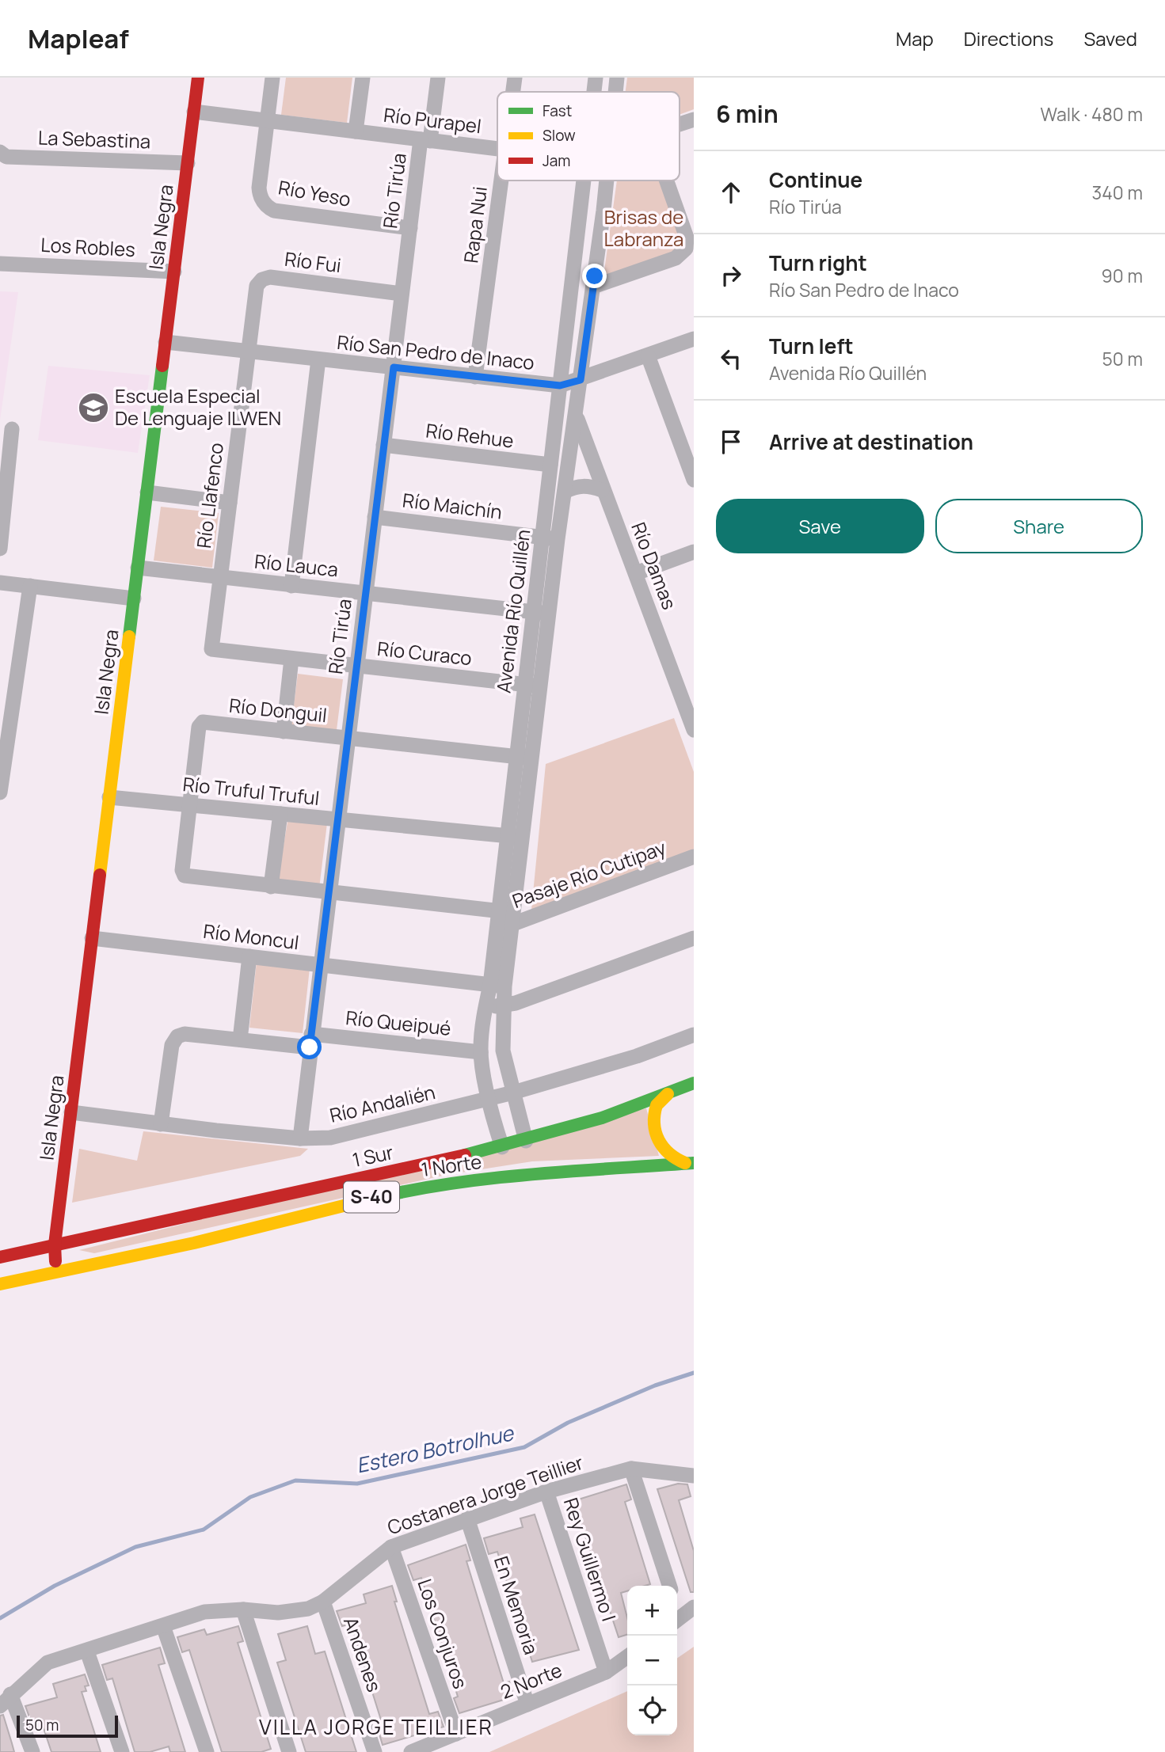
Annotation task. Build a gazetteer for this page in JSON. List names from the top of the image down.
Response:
{
  "streets": {
    "main road": [
      "Isla Negra",
      "1 Sur",
      "1 Norte",
      "S-40"
    ],
    "street": [
      "Río Purapel",
      "La Sebastina",
      "Río Tirúa",
      "Río Yeso",
      "Rapa Nui",
      "Los Robles",
      "Río Fui",
      "Río San Pedro de Inaco",
      "Río Rehue",
      "Río Llafenco",
      "Río Maichín",
      "Río Lauca",
      "Río Damas",
      "Avenida Río Quillén",
      "Río Curaco",
      "Río Donguil",
      "Río Truful Truful",
      "Pasaje Río Cutipay",
      "Río Moncul",
      "Río Queipué",
      "Río Andalién",
      "Costanera Jorge Teillier",
      "Rey Guillermo I",
      "En Memoria",
      "Los Conjuros",
      "Andenes",
      "2 Norte"
    ]
  },
  "crossings": [
    ["Río Purapel", "Río Tirúa"],
    ["Río Purapel", "Río Yeso"],
    ["Río Purapel", "Isla Negra"],
    ["La Sebastina", "Isla Negra"],
    ["Río Tirúa", "Río Yeso"],
    ["Río Tirúa", "Río Fui"],
    ["Río Tirúa", "Río San Pedro de Inaco"],
    ["Río Tirúa", "Río Rehue"],
    ["Río Tirúa", "Río Maichín"],
    ["Río Tirúa", "Río Lauca"],
    ["Río Tirúa", "Río Curaco"],
    ["Río Tirúa", "Río Donguil"],
    ["Río Tirúa", "Río Truful Truful"],
    ["Río Tirúa", "Río Moncul"],
    ["Río Tirúa", "Río Queipué"],
    ["Río Tirúa", "Río Andalién"],
    ["Rapa Nui", "Río San Pedro de Inaco"],
    ["Isla Negra", "Los Robles"],
    ["Isla Negra", "Río San Pedro de Inaco"],
    ["Isla Negra", "Río Lauca"],
    ["Isla Negra", "Río Truful Truful"],
    ["Isla Negra", "Río Moncul"],
    ["Isla Negra", "Río Andalién"],
    ["Isla Negra", "1 Sur"],
    ["Isla Negra", "1 Norte"],
    ["Isla Negra", "S-40"],
    ["Río Fui", "Río San Pedro de Inaco"],
    ["Río Fui", "Río Llafenco"],
    ["Río San Pedro de Inaco", "Río Llafenco"],
    ["Río San Pedro de Inaco", "Avenida Río Quillén"],
    ["Río Rehue", "Avenida Río Quillén"],
    ["Río Llafenco", "Río Lauca"],
    ["Río Llafenco", "Río Curaco"],
    ["Río Maichín", "Avenida Río Quillén"],
    ["Río Lauca", "Avenida Río Quillén"],
    ["Río Lauca", "Río Curaco"],
    ["Río Damas", "Avenida Río Quillén"],
    ["Avenida Río Quillén", "Río Curaco"],
    ["Avenida Río Quillén", "Río Donguil"],
    ["Avenida Río Quillén", "Río Truful Truful"],
    ["Avenida Río Quillén", "Pasaje Río Cutipay"],
    ["Avenida Río Quillén", "Río Moncul"],
    ["Avenida Río Quillén", "Río Queipué"],
    ["Avenida Río Quillén", "Río Andalién"],
    ["Avenida Río Quillén", "1 Sur"],
    ["Río Donguil", "Río Truful Truful"],
    ["Río Queipué", "Río Andalién"],
    ["1 Sur", "S-40"],
    ["1 Norte", "S-40"],
    ["Costanera Jorge Teillier", "Rey Guillermo I"],
    ["Costanera Jorge Teillier", "En Memoria"],
    ["Costanera Jorge Teillier", "Los Conjuros"],
    ["Costanera Jorge Teillier", "Andenes"],
    ["Rey Guillermo I", "2 Norte"],
    ["En Memoria", "2 Norte"],
    ["Los Conjuros", "2 Norte"]
  ],
  "districts": ["VILLA JORGE TEILLIER"],
  "water": ["Estero Botrolhue"],
  "parks": ["Brisas de Labranza"],
  "places": {
    "school or university": ["Escuela Especial De Lenguaje ILWEN"]
  },
  "legend": ["Fast", "Slow", "Jam"],
  "scale_bar": "50 m",
  "page": {
    "header": "Mapleaf",
    "nav": ["Map", "Directions", "Saved"],
    "heading": ["6 min", "Walk · 480 m"],
    "list": [
      ["Continue", "Río Tirúa", "340 m"],
      ["Turn right", "Río San Pedro de Inaco", "90 m"],
      ["Turn left", "Avenida Río Quillén", "50 m"],
      "Arrive at destination"
    ],
    "buttons": ["Save", "Share"],
    "map_buttons": ["+", "−"],
    "scale": "50 m"
  }
}
